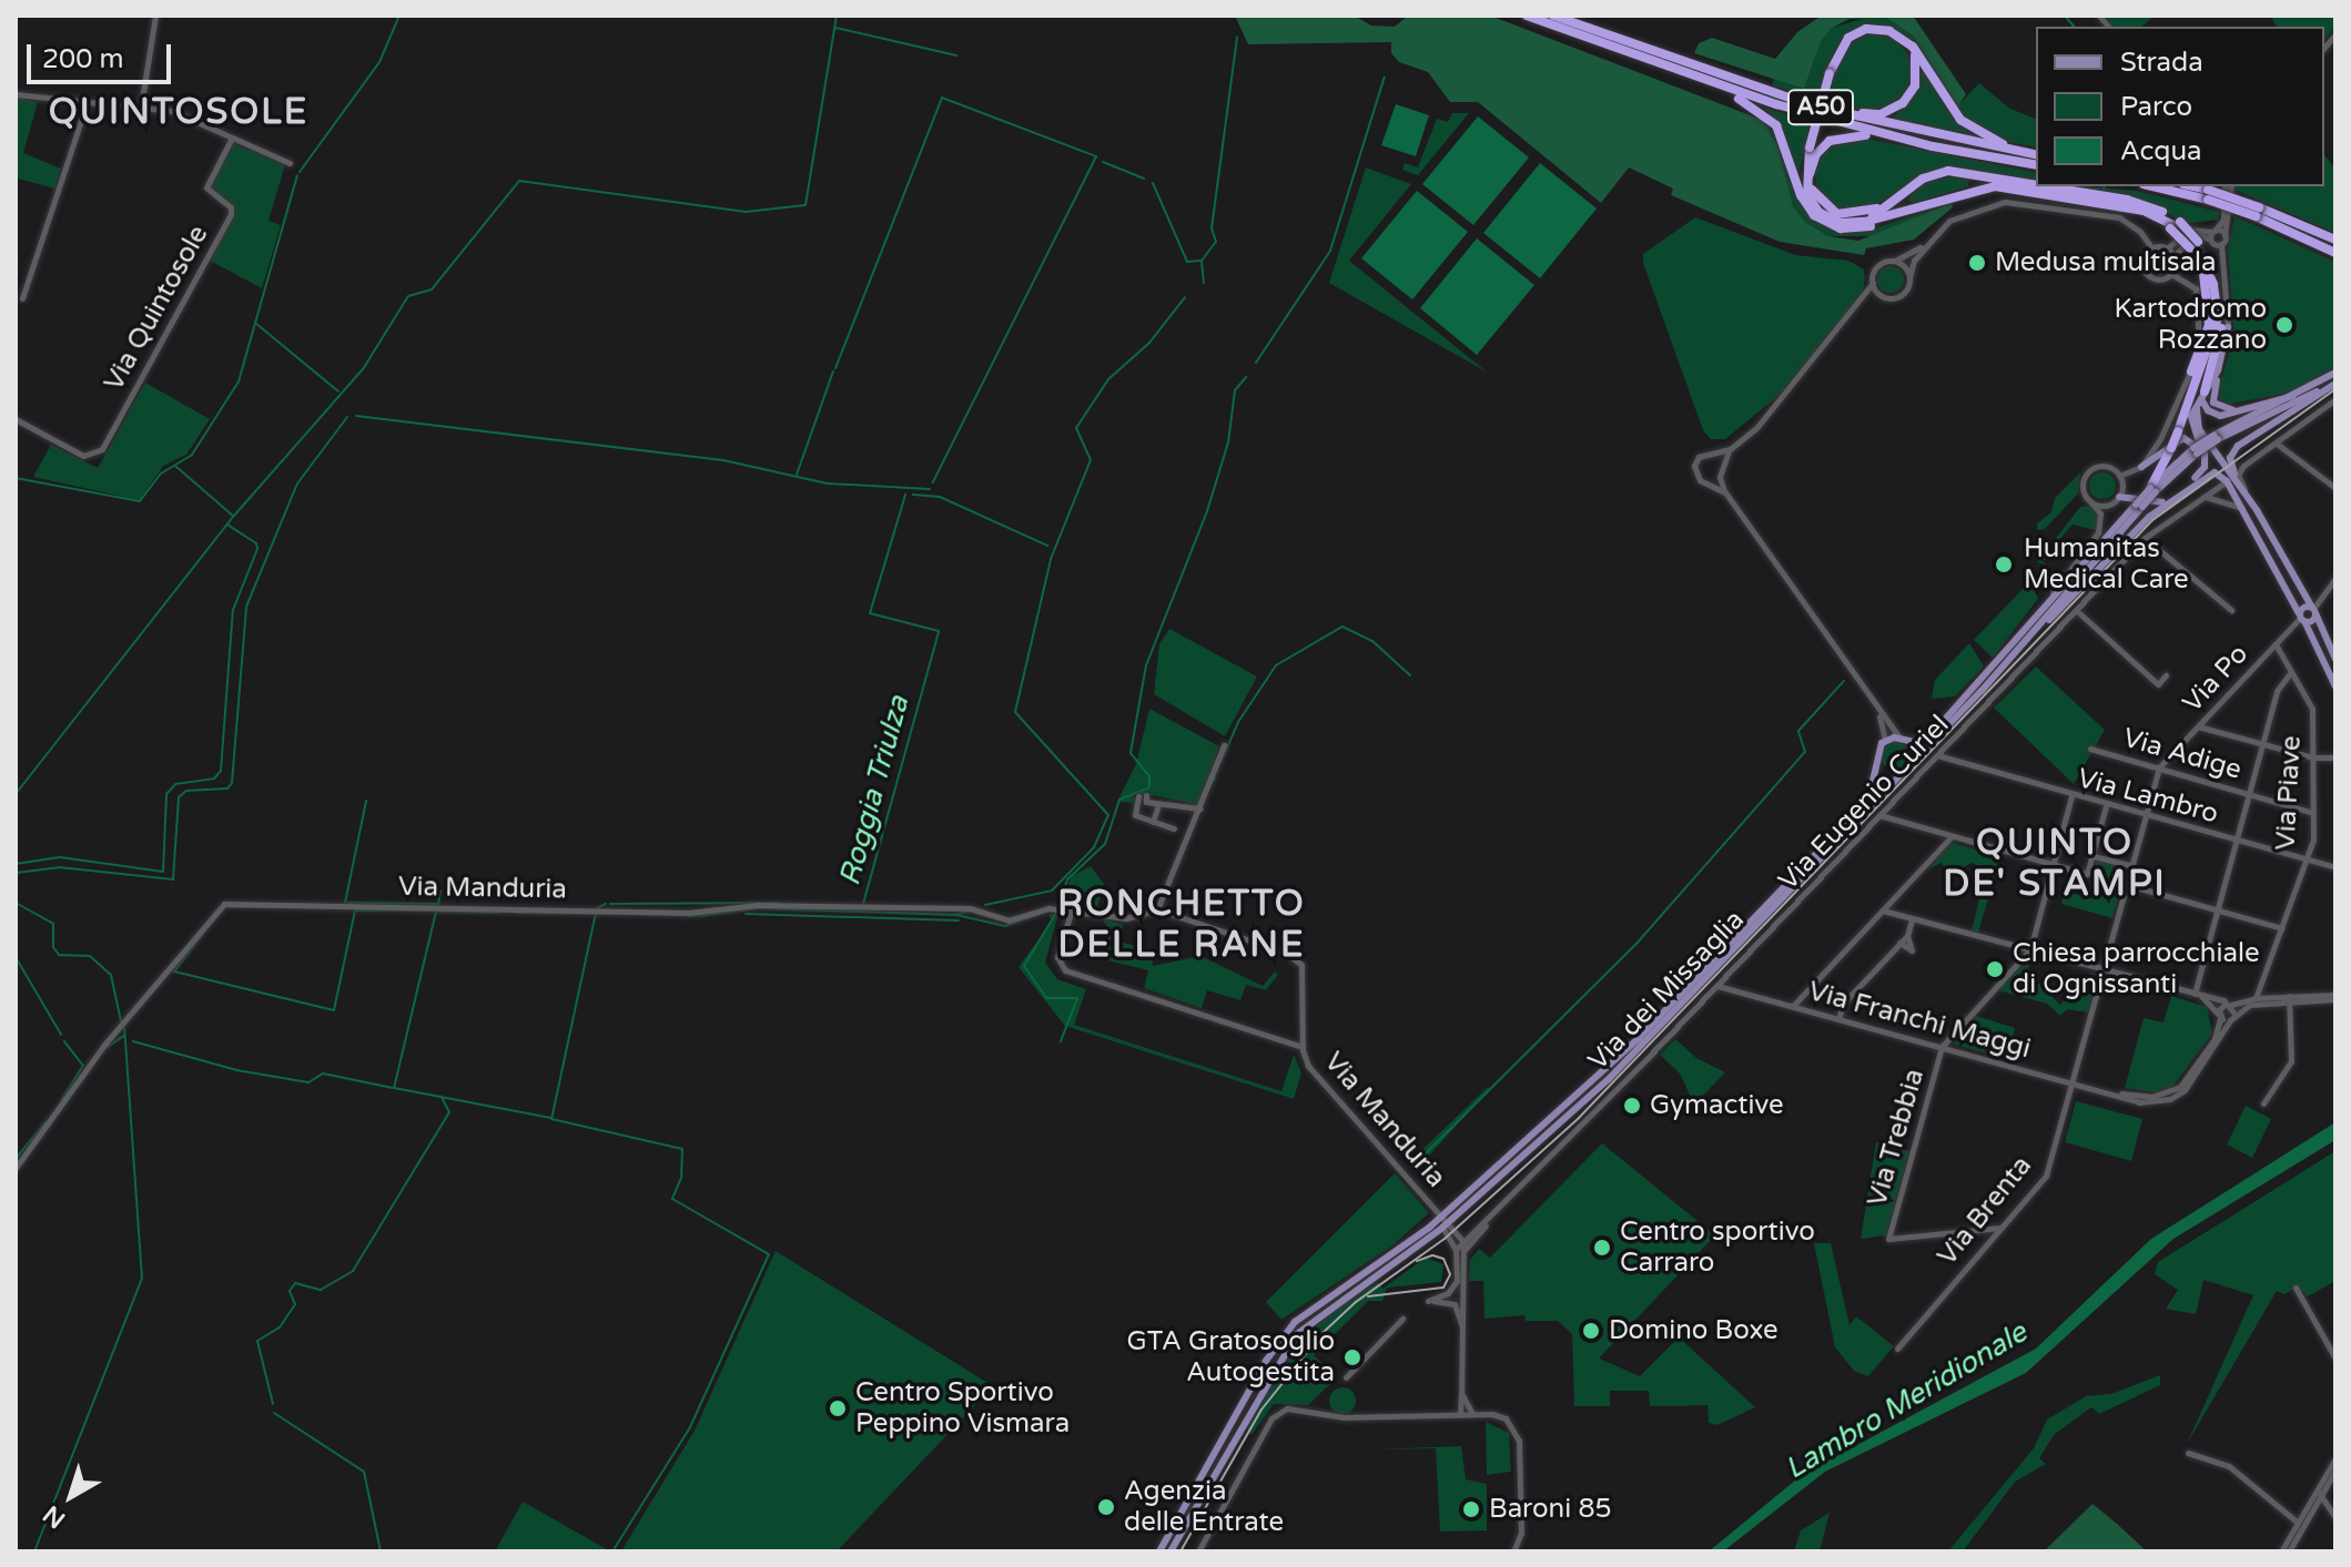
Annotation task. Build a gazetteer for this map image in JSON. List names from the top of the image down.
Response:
{
  "streets": {
    "highway": ["A50"],
    "main road": ["Via Eugenio Curiel", "Via dei Missaglia"],
    "street": [
      "Via Quintosole",
      "Via Po",
      "Via Adige",
      "Via Piave",
      "Via Lambro",
      "Via Manduria",
      "Via Franchi Maggi",
      "Via Trebbia",
      "Via Brenta"
    ]
  },
  "crossings": [
    ["Via Po", "Via Adige"],
    ["Via Po", "Via Piave"],
    ["Via Po", "Via Brenta"],
    ["Via Adige", "Via Piave"],
    ["Via Adige", "Via Brenta"],
    ["Via Piave", "Via Lambro"],
    ["Via Lambro", "Via Brenta"],
    ["Via Eugenio Curiel", "Via dei Missaglia"],
    ["Via Eugenio Curiel", "Via Franchi Maggi"],
    ["Via Manduria", "Via dei Missaglia"],
    ["Via Franchi Maggi", "Via Trebbia"],
    ["Via Franchi Maggi", "Via Brenta"],
    ["Via Trebbia", "Via Brenta"]
  ],
  "districts": ["QUINTOSOLE", "QUINTO DE' STAMPI", "RONCHETTO DELLE RANE"],
  "water": ["Roggia Triulza", "Lambro Meridionale"],
  "places": [
    "Medusa multisala",
    "Kartodromo Rozzano",
    "Humanitas Medical Care",
    "Chiesa parrocchiale di Ognissanti",
    "Gymactive",
    "Centro sportivo Carraro",
    "Domino Boxe",
    "GTA Gratosoglio Autogestita",
    "Centro Sportivo Peppino Vismara",
    "Agenzia delle Entrate",
    "Baroni 85"
  ],
  "legend": ["Strada", "Parco", "Acqua"],
  "scale_bar": "200 m",
  "north": "bottom left"
}
